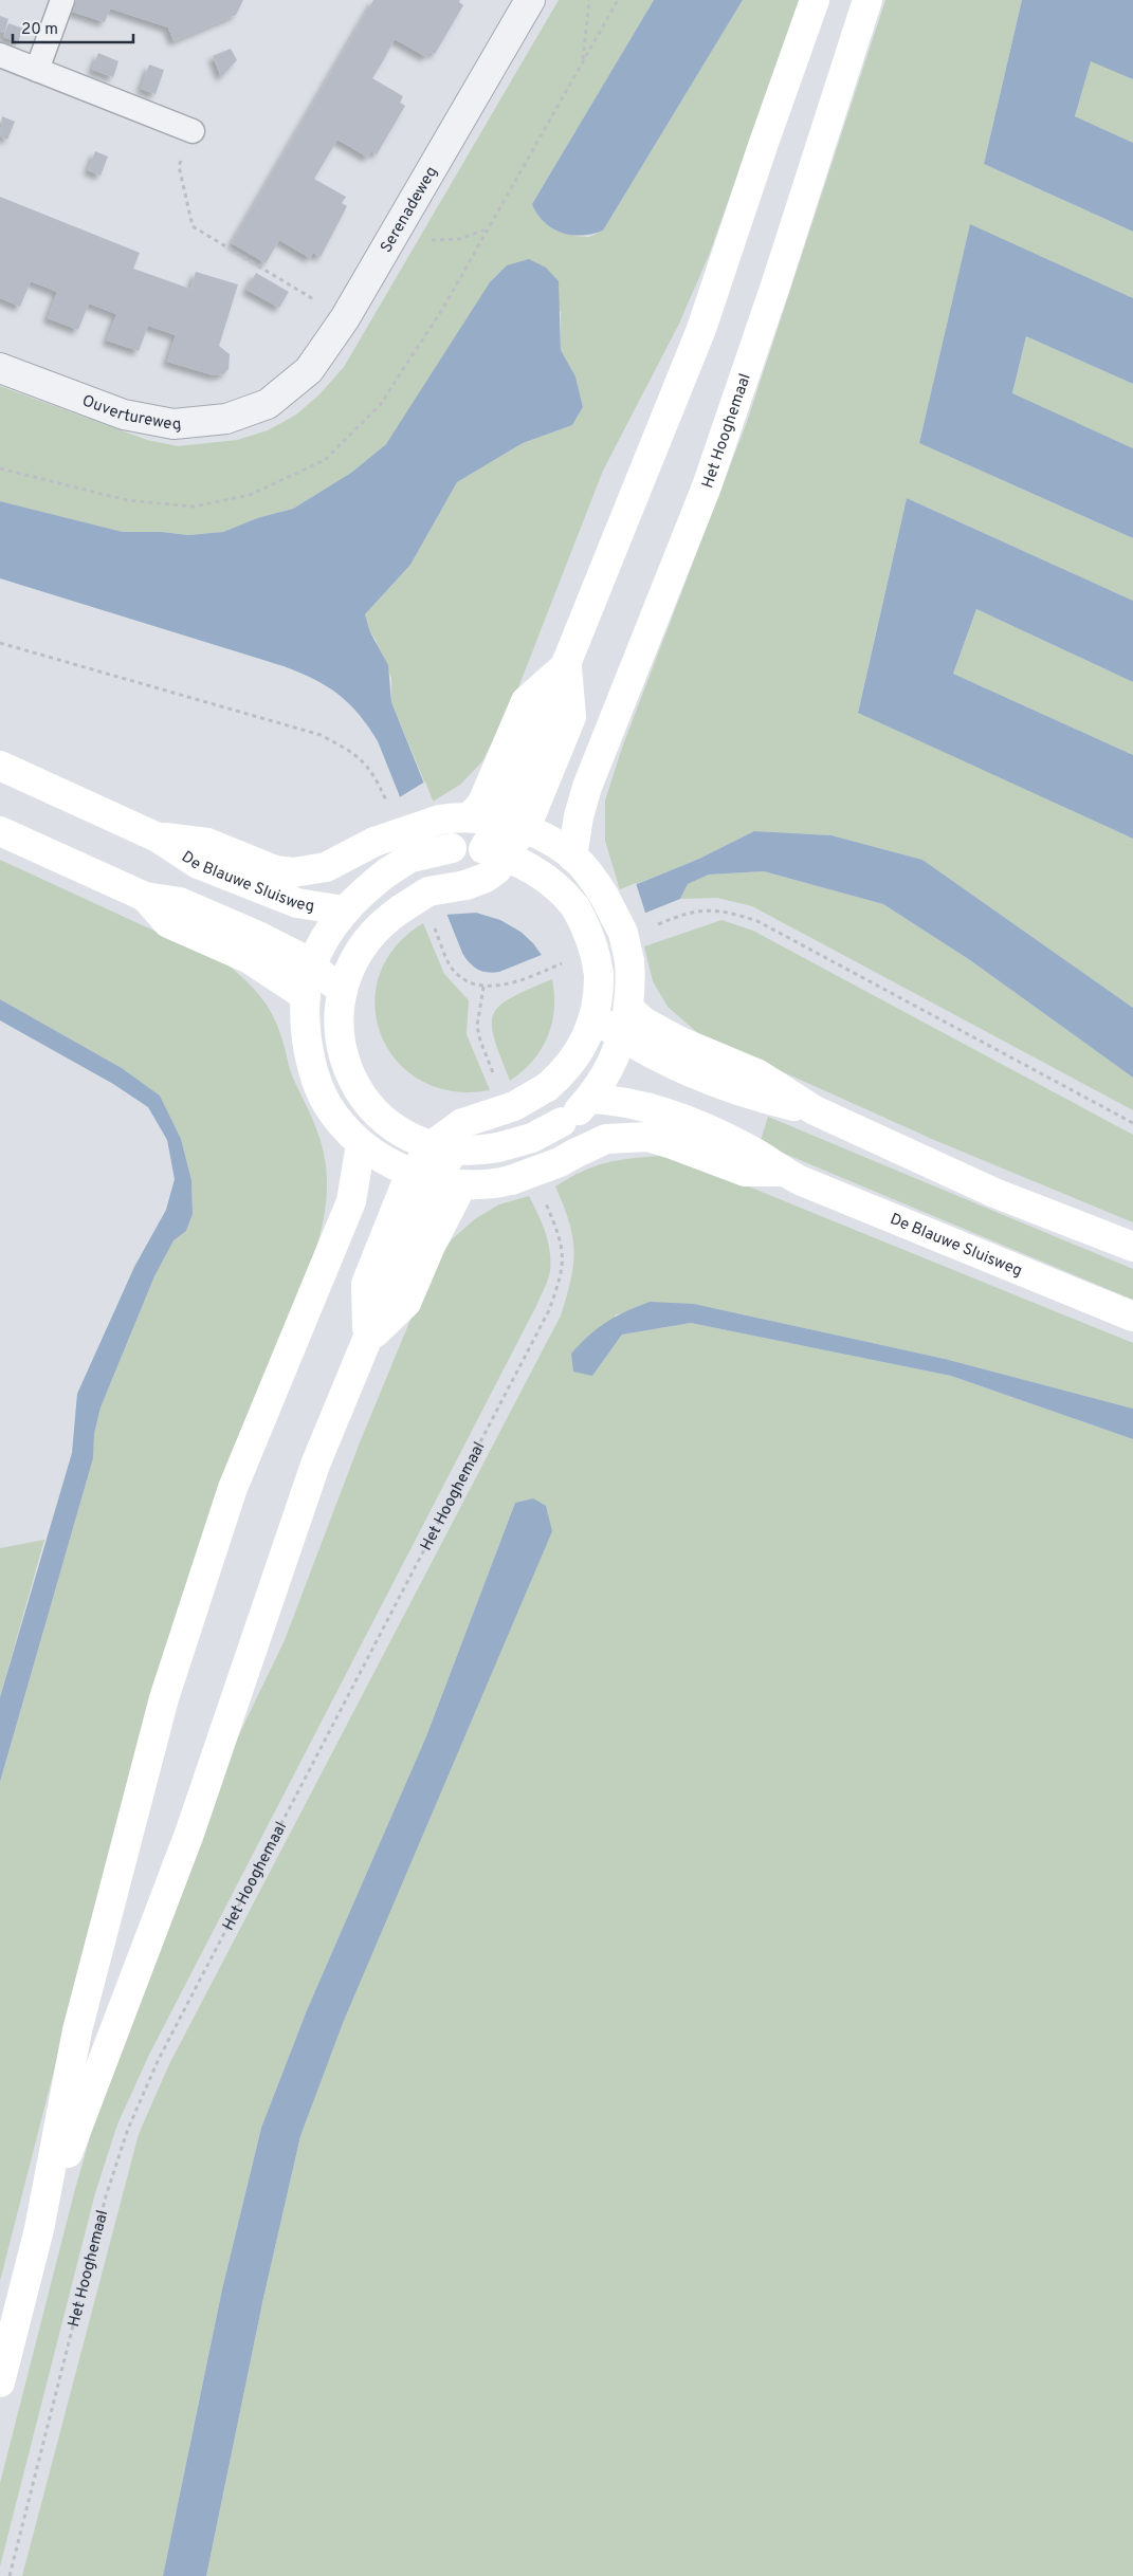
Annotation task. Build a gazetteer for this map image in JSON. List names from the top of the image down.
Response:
{
  "streets": {
    "main road": ["Het Hooghemaal", "De Blauwe Sluisweg"],
    "street": ["Serenadeweg", "Ouvertureweg"]
  },
  "crossings": [
    ["Serenadeweg", "Ouvertureweg"],
    ["Het Hooghemaal", "De Blauwe Sluisweg"]
  ],
  "scale_bar": "20 m"
}
